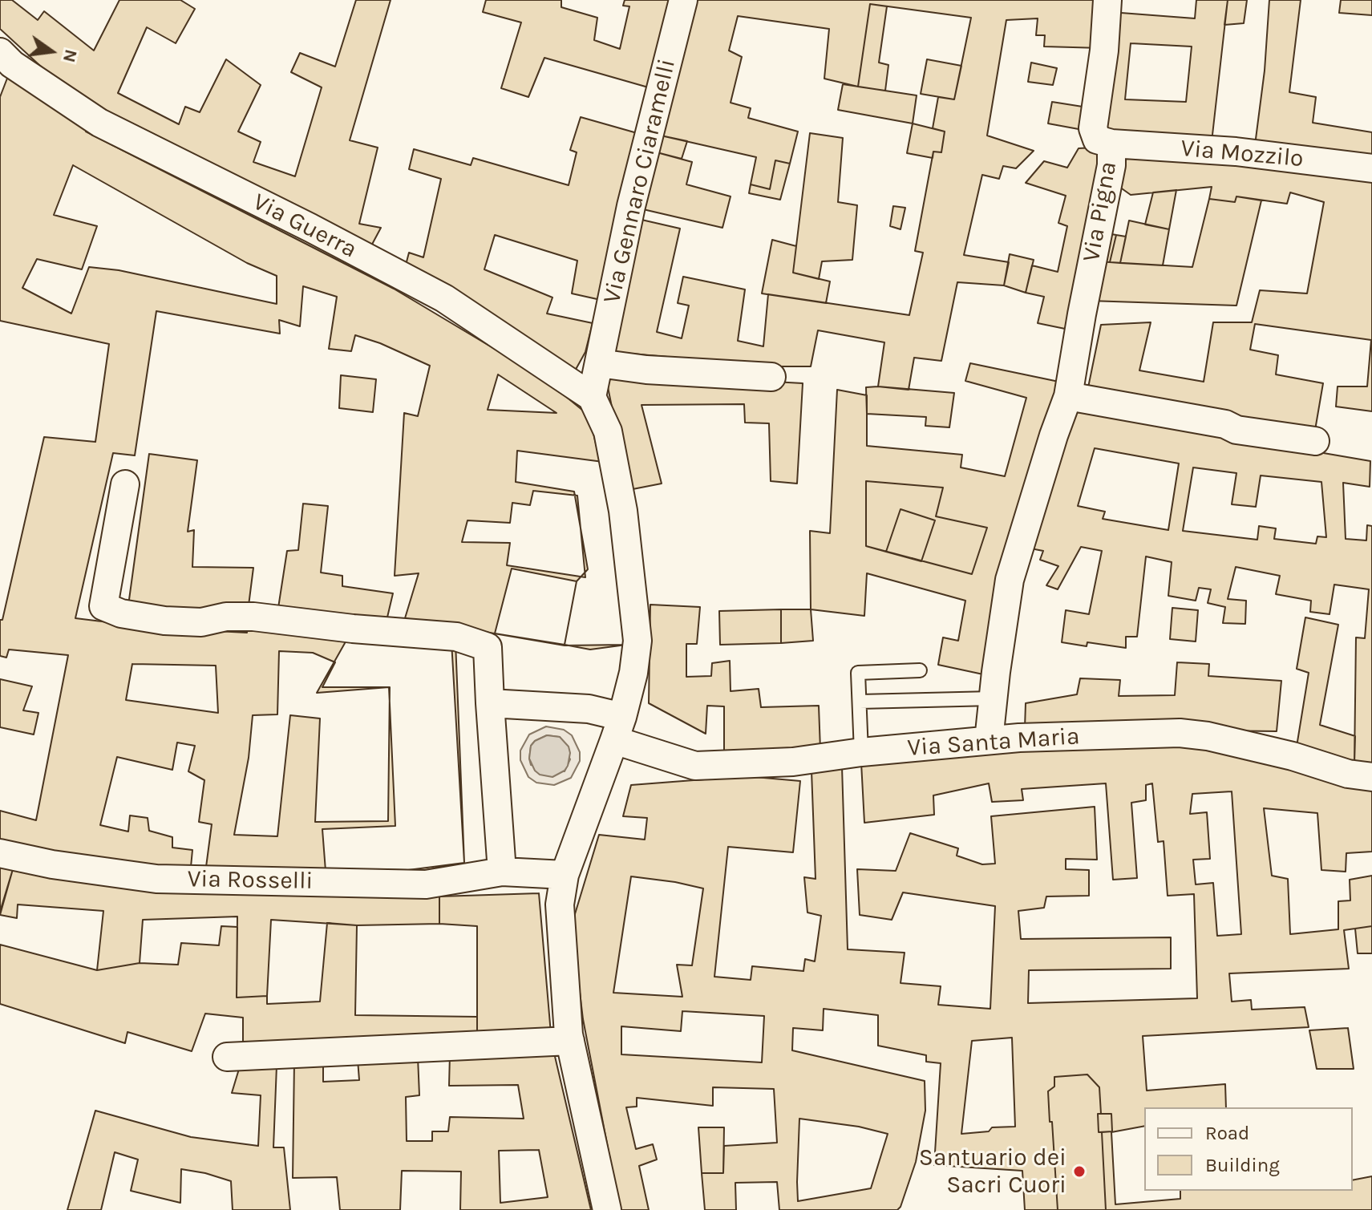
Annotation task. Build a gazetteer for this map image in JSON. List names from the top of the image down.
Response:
{
  "streets": {
    "street": [
      "Via Mozzilo",
      "Via Gennaro Ciaramelli",
      "Via Pigna",
      "Via Guerra",
      "Via Santa Maria",
      "Via Rosselli"
    ]
  },
  "crossings": [
    ["Via Mozzilo", "Via Pigna"],
    ["Via Gennaro Ciaramelli", "Via Guerra"],
    ["Via Pigna", "Via Santa Maria"]
  ],
  "places": ["Santuario dei Sacri Cuori"],
  "legend": ["Road", "Building"],
  "north": "right"
}
